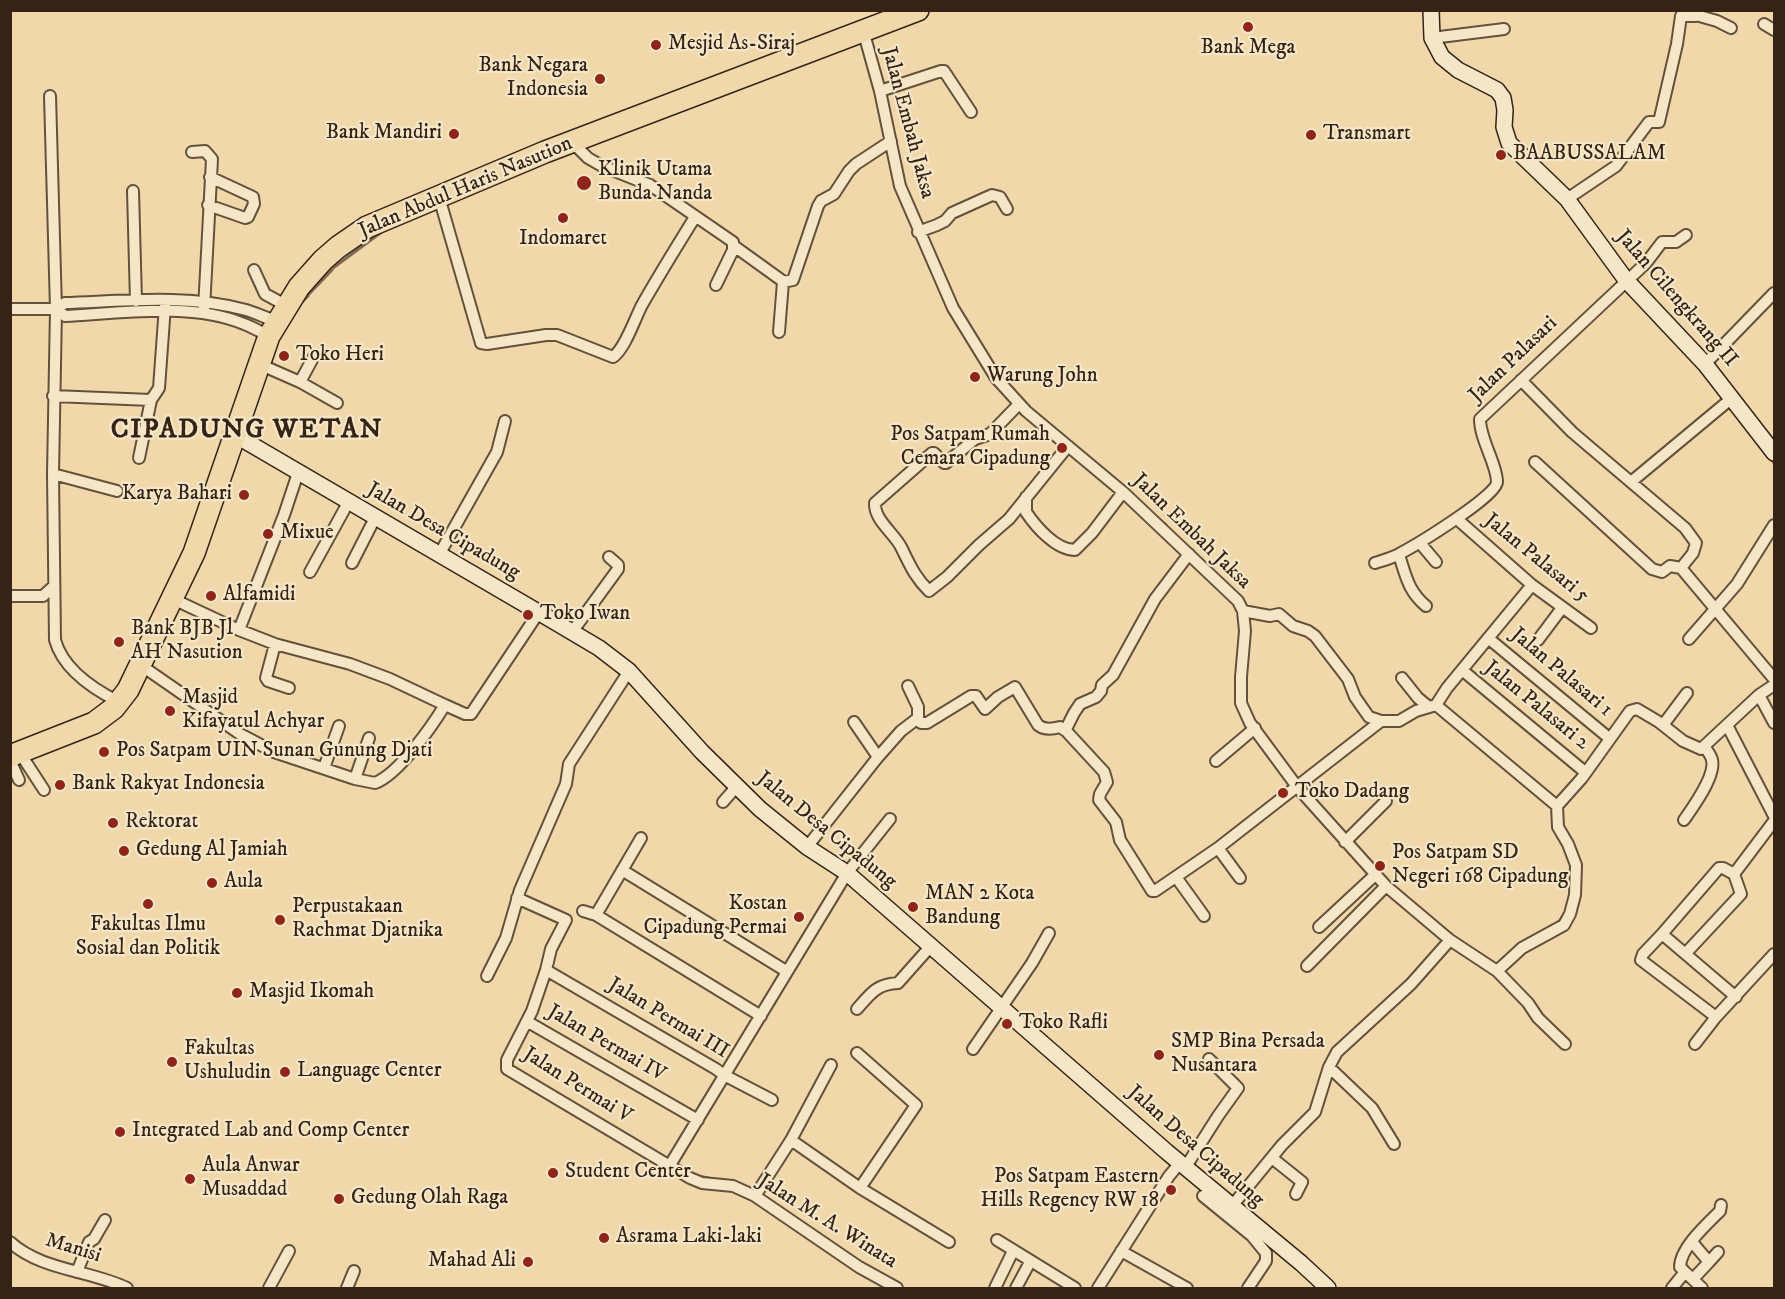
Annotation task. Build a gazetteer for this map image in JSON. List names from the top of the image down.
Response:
{
  "streets": {
    "highway": ["Jalan Abdul Haris Nasution"],
    "street": [
      "Jalan Embah Jaksa",
      "Jalan Cilengkrang II",
      "Jalan Palasari",
      "Jalan Desa Cipadung",
      "Jalan Palasari 5",
      "Jalan Palasari 1",
      "Jalan Palasari 2",
      "Jalan Permai III",
      "Jalan Permai IV",
      "Jalan Permai V",
      "Jalan M. A. Winata",
      "Manisi"
    ]
  },
  "crossings": [
    ["Jalan Embah Jaksa", "Jalan Abdul Haris Nasution"],
    ["Jalan Abdul Haris Nasution", "Jalan Desa Cipadung"],
    ["Jalan Cilengkrang II", "Jalan Palasari"],
    ["Jalan Palasari", "Jalan Palasari 5"],
    ["Jalan Permai III", "Jalan Permai IV"],
    ["Jalan Permai IV", "Jalan Permai V"],
    ["Jalan Permai V", "Jalan M. A. Winata"]
  ],
  "districts": ["CIPADUNG WETAN"],
  "places": [
    "Bank Mega",
    "Mesjid As-Siraj",
    "Bank Negara Indonesia",
    "Bank Mandiri",
    "Transmart",
    "BAABUSSALAM",
    "Klinik Utama Bunda Nanda",
    "Indomaret",
    "Toko Heri",
    "Warung John",
    "Pos Satpam Rumah Cemara Cipadung",
    "Karya Bahari",
    "Mixue",
    "Alfamidi",
    "Toko Iwan",
    "Bank BJB Jl AH Nasution",
    "Masjid Kifayatul Achyar",
    "Pos Satpam UIN Sunan Gunung Djati",
    "Bank Rakyat Indonesia",
    "Toko Dadang",
    "Rektorat",
    "Gedung Al Jamiah",
    "Pos Satpam SD Negeri 168 Cipadung",
    "Aula",
    "Fakultas Ilmu Sosial dan Politik",
    "MAN 2 Kota Bandung",
    "Kostan Cipadung Permai",
    "Perpustakaan Rachmat Djatnika",
    "Masjid Ikomah",
    "Toko Rafli",
    "SMP Bina Persada Nusantara",
    "Fakultas Ushuludin",
    "Language Center",
    "Integrated Lab and Comp Center",
    "Student Center",
    "Aula Anwar Musaddad",
    "Pos Satpam Eastern Hills Regency RW 18",
    "Gedung Olah Raga",
    "Asrama Laki-laki",
    "Mahad Ali"
  ]
}
